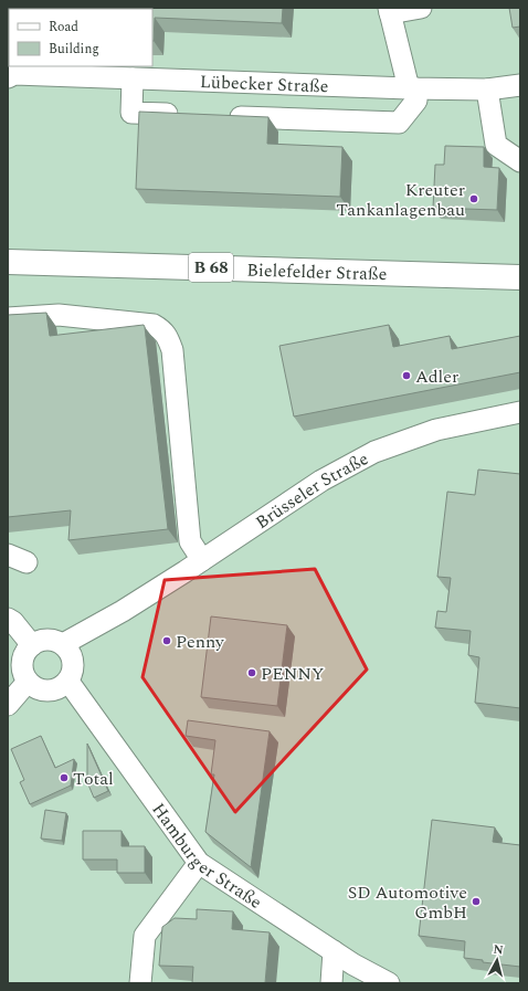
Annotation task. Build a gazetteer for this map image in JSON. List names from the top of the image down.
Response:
{
  "streets": {
    "main road": ["B 68", "Bielefelder Straße"],
    "street": ["Lübecker Straße", "Brüsseler Straße", "Hamburger Straße"]
  },
  "crossings": [
    ["Brüsseler Straße", "Hamburger Straße"]
  ],
  "places": [
    "Kreuter Tankanlagenbau",
    "Adler",
    "Penny",
    "PENNY",
    "Total",
    "SD Automotive GmbH"
  ],
  "legend": ["Road", "Building"],
  "north": "top"
}
